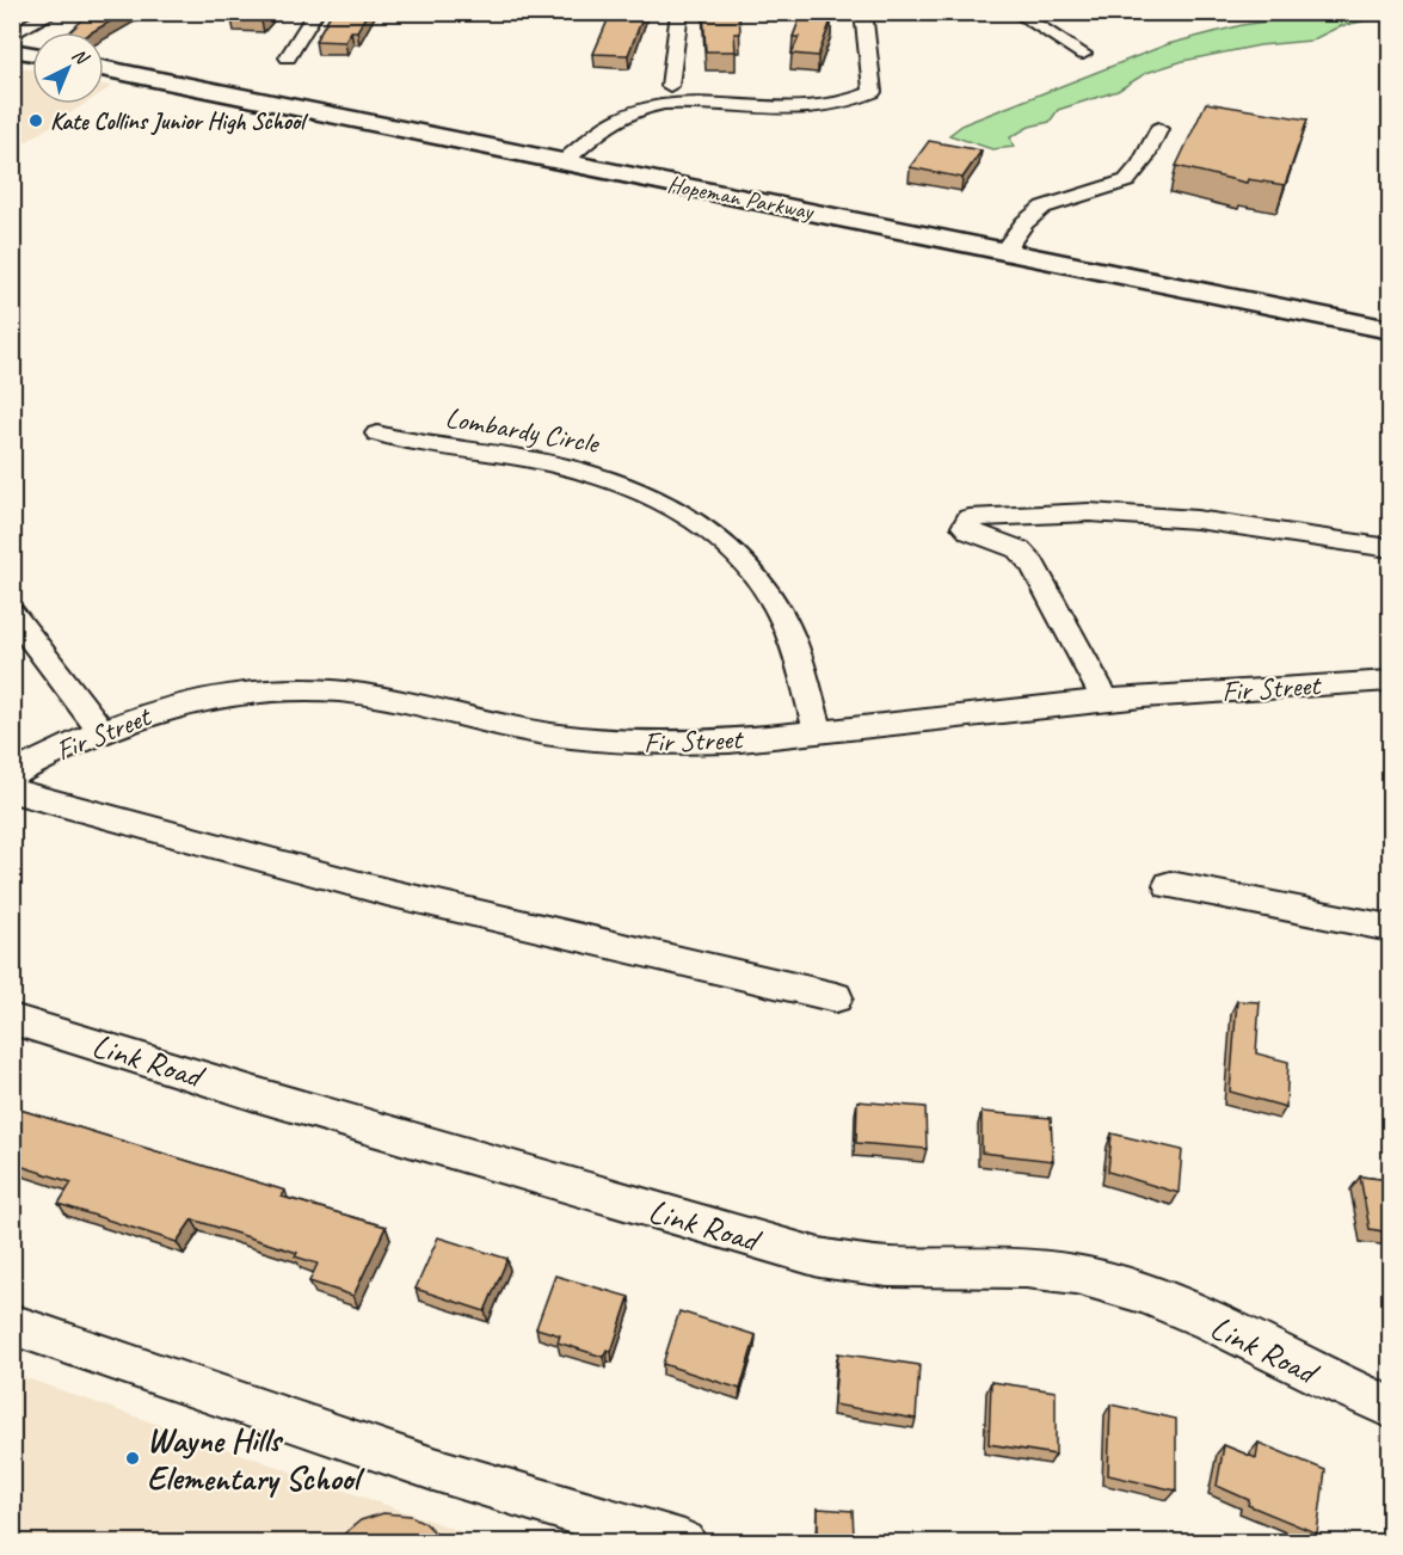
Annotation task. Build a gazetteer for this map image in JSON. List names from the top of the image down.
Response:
{
  "streets": {
    "main road": ["Hopeman Parkway"],
    "street": ["Lombardy Circle", "Fir Street", "Link Road"]
  },
  "crossings": [
    ["Lombardy Circle", "Fir Street"]
  ],
  "places": ["Kate Collins Junior High School", "Wayne Hills Elementary School"],
  "north": "top right"
}
